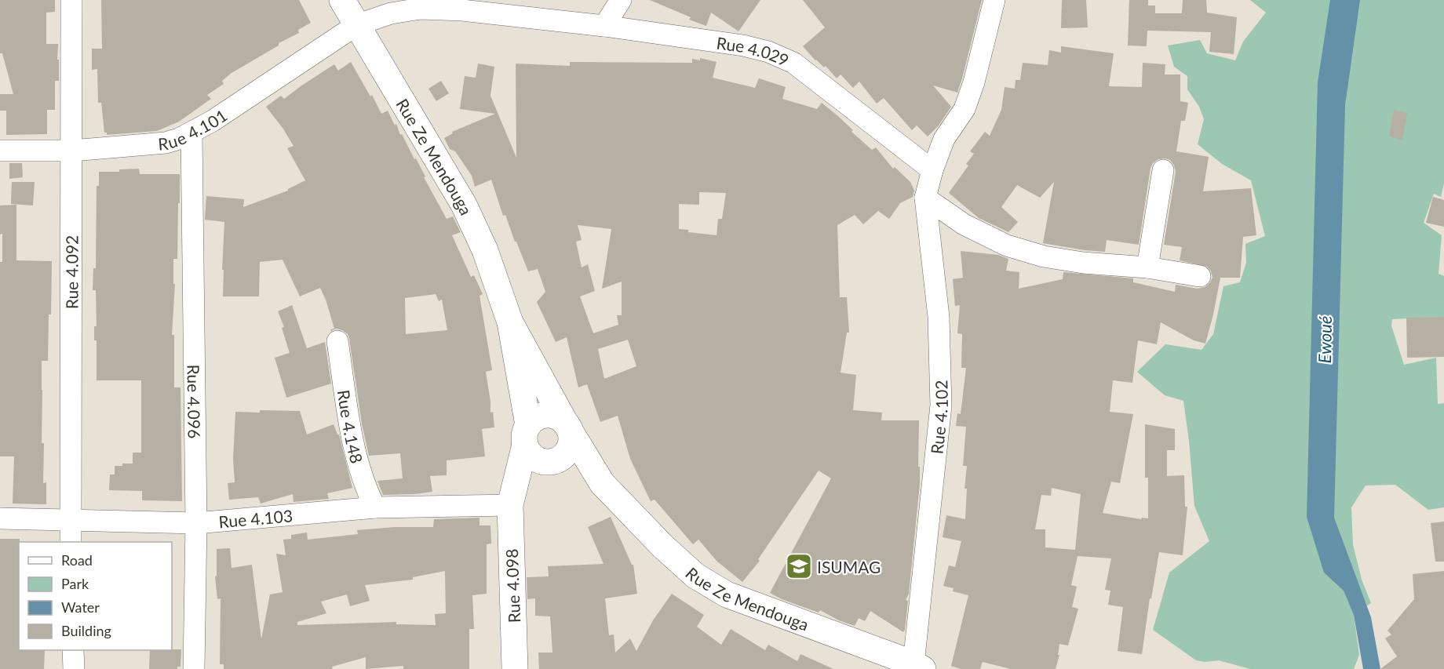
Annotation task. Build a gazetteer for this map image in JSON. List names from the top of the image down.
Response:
{
  "streets": {
    "main road": ["Rue Ze Mendouga", "Rue 4.098"],
    "street": [
      "Rue 4.029",
      "Rue 4.101",
      "Rue 4.092",
      "Rue 4.096",
      "Rue 4.102",
      "Rue 4.148",
      "Rue 4.103"
    ]
  },
  "crossings": [
    ["Rue 4.029", "Rue 4.101"],
    ["Rue 4.029", "Rue Ze Mendouga"],
    ["Rue 4.029", "Rue 4.102"],
    ["Rue 4.101", "Rue Ze Mendouga"],
    ["Rue 4.101", "Rue 4.092"],
    ["Rue 4.101", "Rue 4.096"],
    ["Rue Ze Mendouga", "Rue 4.102"],
    ["Rue 4.092", "Rue 4.103"],
    ["Rue 4.096", "Rue 4.103"],
    ["Rue 4.148", "Rue 4.103"],
    ["Rue 4.103", "Rue 4.098"]
  ],
  "water": ["Ewoué"],
  "places": {
    "school or university": ["ISUMAG"]
  },
  "legend": [
    "Road",
    "Park",
    "Water",
    "Building"
  ]
}
